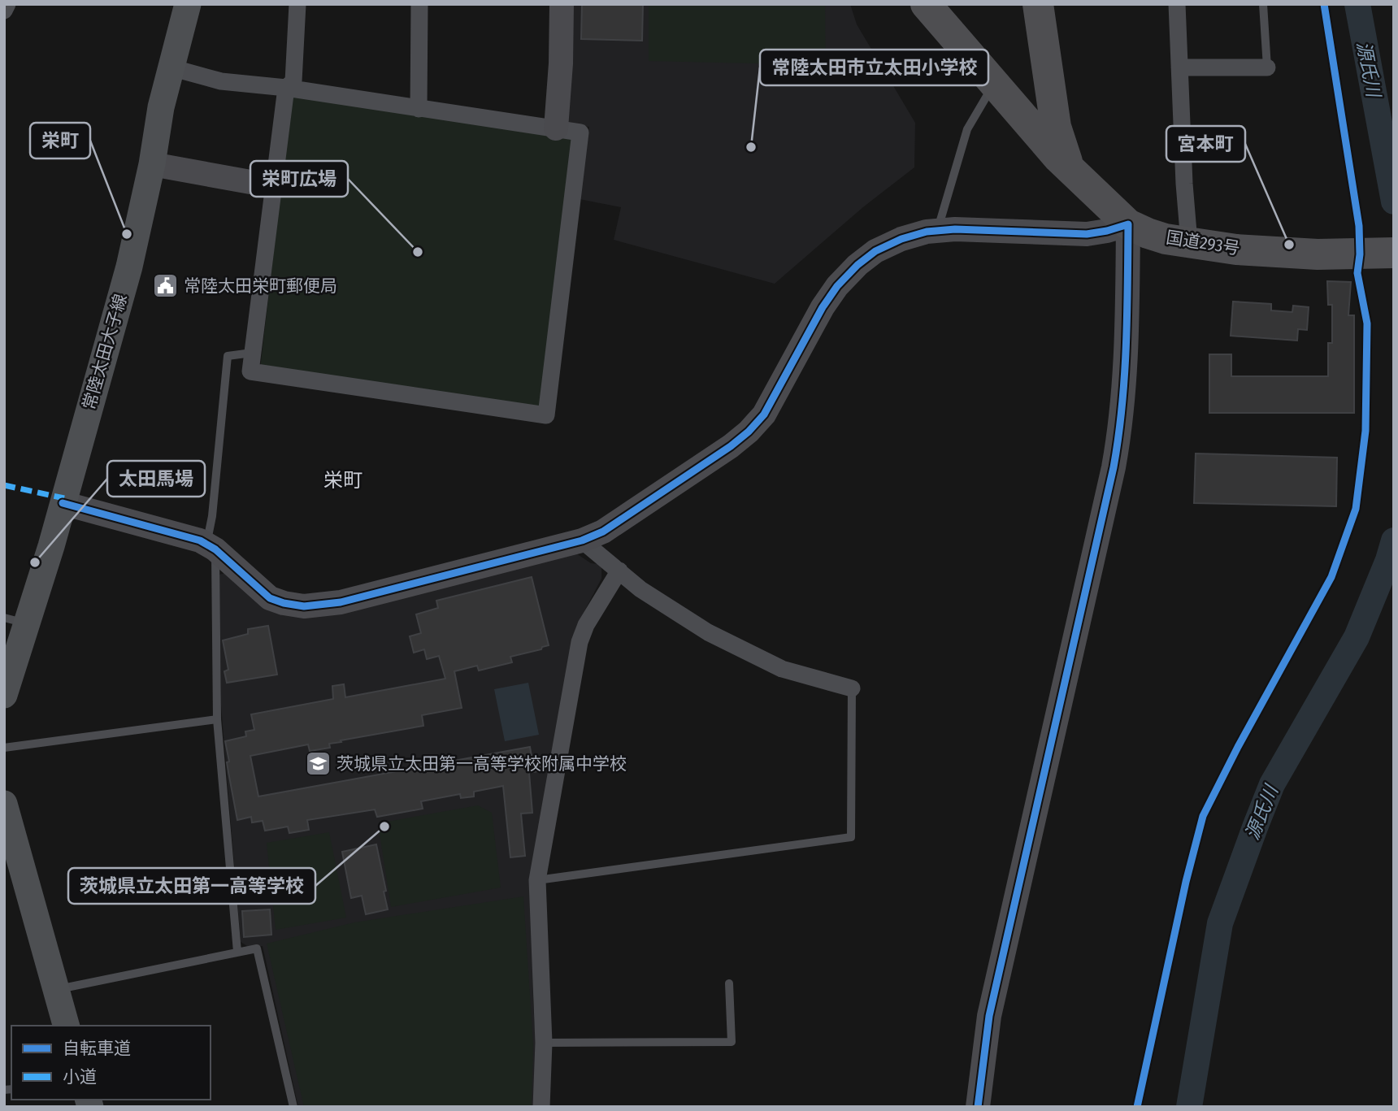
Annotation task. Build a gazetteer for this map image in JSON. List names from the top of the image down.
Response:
{
  "streets": {
    "highway": ["国道293号"],
    "main road": ["常陸太田大子線"]
  },
  "districts": ["栄町"],
  "water": ["源氏川"],
  "places": {
    "other": [
      "常陸太田市立太田小学校",
      "栄町",
      "宮本町",
      "栄町広場",
      "太田馬場",
      "茨城県立太田第一高等学校"
    ],
    "public building": ["常陸太田栄町郵便局"],
    "school or university": ["茨城県立太田第一高等学校附属中学校"]
  },
  "legend": ["自転車道", "小道"]
}
